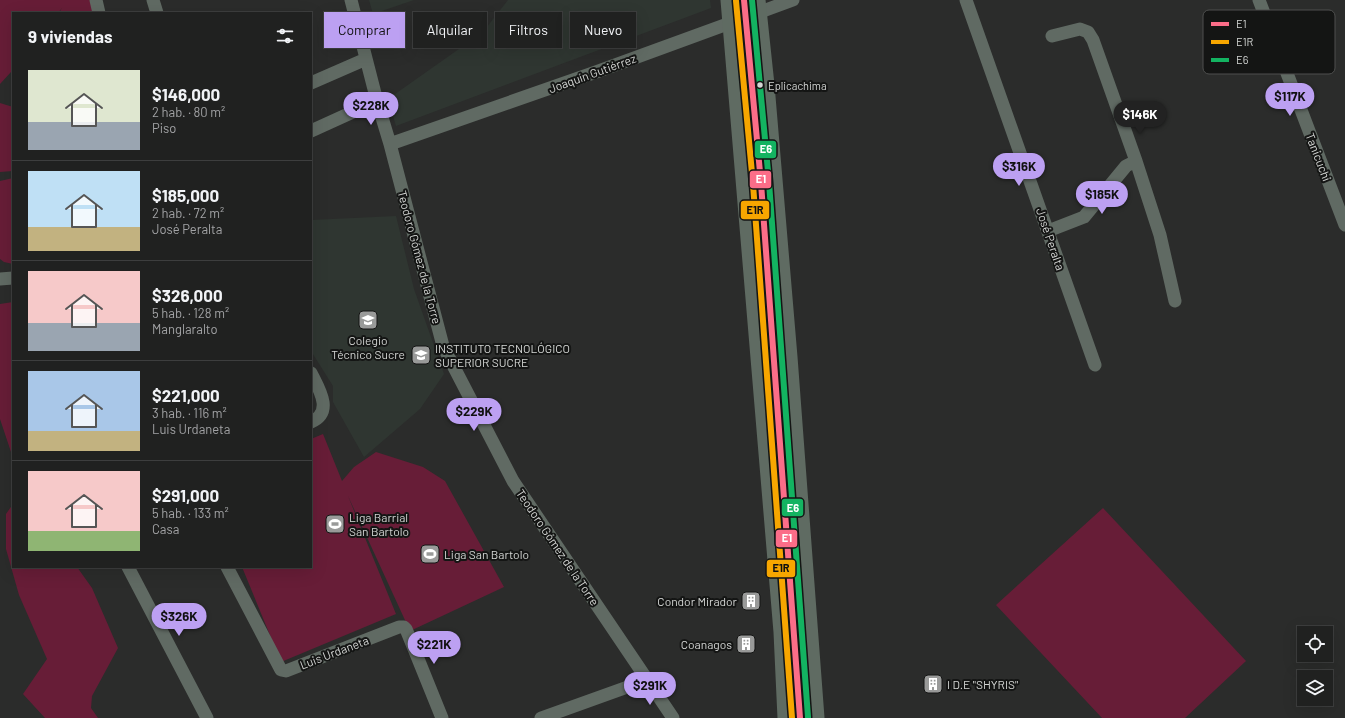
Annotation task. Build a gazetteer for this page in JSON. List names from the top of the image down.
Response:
{
  "streets": {
    "street": [
      "Joaquín Gutiérrez",
      "Tanicuchi",
      "José Peralta",
      "Teodoro Gómez de la Torre",
      "Luis Urdaneta"
    ]
  },
  "crossings": [
    ["Joaquín Gutiérrez", "Teodoro Gómez de la Torre"]
  ],
  "places": {
    "other": ["Eplicachima"],
    "school or university": ["Colegio Técnico Sucre", "INSTITUTO TECNOLÓGICO SUPERIOR SUCRE"],
    "sports": ["Liga Barrial San Bartolo", "Liga San Bartolo"],
    "building": ["Condor Mirador", "Coanagos", "I D.E \"SHYRIS\""]
  },
  "lines": ["transit line E1", "transit line E6", "transit line E1R"],
  "legend": ["E1", "E1R", "E6"],
  "page": {
    "chip": [
      "Comprar",
      "Alquilar",
      "Filtros",
      "Nuevo"
    ],
    "heading": "9 viviendas",
    "list": [
      {
        "name": "$146,000",
        "note": "2 hab. · 80 m² · Piso"
      },
      {
        "name": "$185,000",
        "note": "2 hab. · 72 m² · José Peralta"
      },
      {
        "name": "$326,000",
        "note": "5 hab. · 128 m² · Manglaralto"
      },
      {
        "name": "$221,000",
        "note": "3 hab. · 116 m² · Luis Urdaneta"
      },
      {
        "name": "$291,000",
        "note": "5 hab. · 133 m² · Casa"
      }
    ],
    "price": [
      "$117K",
      "$228K",
      "$146K",
      "$316K",
      "$185K",
      "$229K",
      "$326K",
      "$221K",
      "$291K"
    ]
  }
}
